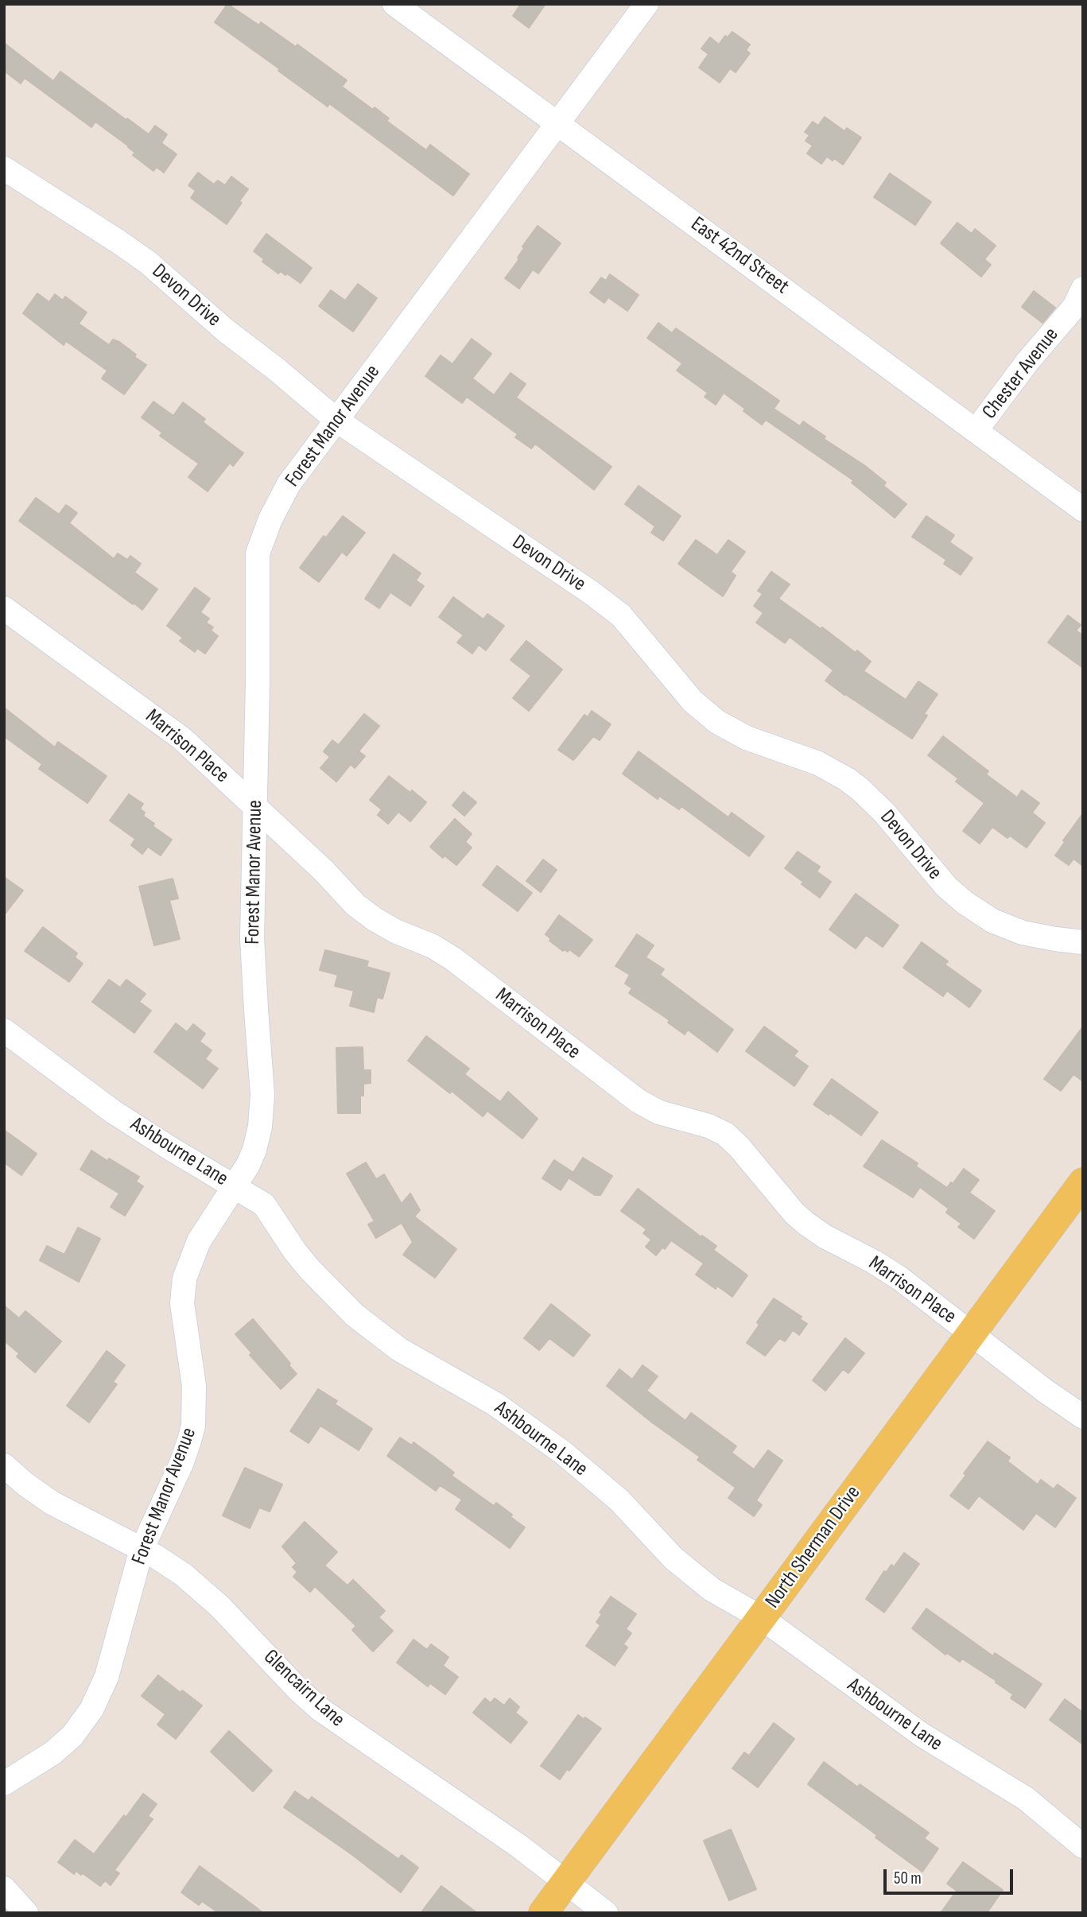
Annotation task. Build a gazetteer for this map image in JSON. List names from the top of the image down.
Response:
{
  "streets": {
    "main road": ["North Sherman Drive"],
    "street": [
      "East 42nd Street",
      "Devon Drive",
      "Chester Avenue",
      "Forest Manor Avenue",
      "Marrison Place",
      "Ashbourne Lane",
      "Glencairn Lane"
    ]
  },
  "crossings": [
    ["East 42nd Street", "Chester Avenue"],
    ["East 42nd Street", "Forest Manor Avenue"],
    ["Devon Drive", "Forest Manor Avenue"],
    ["Forest Manor Avenue", "Marrison Place"],
    ["Forest Manor Avenue", "Ashbourne Lane"],
    ["Forest Manor Avenue", "Glencairn Lane"],
    ["Marrison Place", "North Sherman Drive"],
    ["Ashbourne Lane", "North Sherman Drive"],
    ["North Sherman Drive", "Glencairn Lane"]
  ],
  "scale_bar": "50 m"
}
